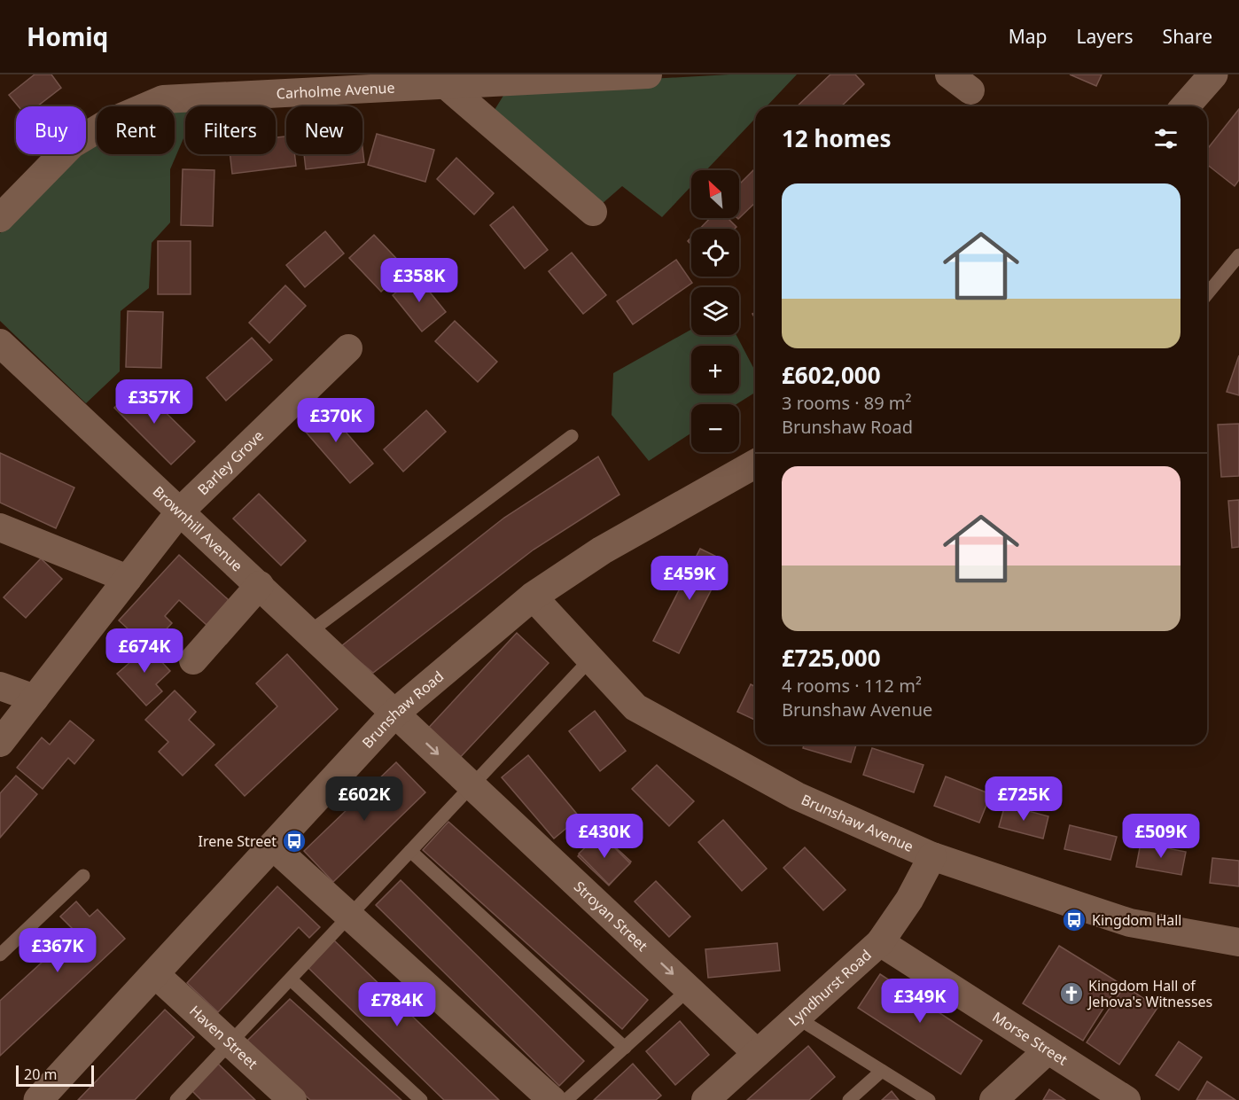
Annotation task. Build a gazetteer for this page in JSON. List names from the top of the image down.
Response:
{
  "streets": {
    "street": [
      "Carholme Avenue",
      "Barley Grove",
      "Brownhill Avenue",
      "Brunshaw Road",
      "Brunshaw Avenue",
      "Stroyan Street",
      "Lyndhurst Road",
      "Haven Street",
      "Morse Street"
    ]
  },
  "crossings": [
    ["Barley Grove", "Brownhill Avenue"],
    ["Brownhill Avenue", "Brunshaw Road"],
    ["Brownhill Avenue", "Stroyan Street"],
    ["Brunshaw Road", "Brunshaw Avenue"],
    ["Brunshaw Road", "Stroyan Street"],
    ["Brunshaw Road", "Haven Street"],
    ["Brunshaw Avenue", "Lyndhurst Road"],
    ["Stroyan Street", "Lyndhurst Road"],
    ["Lyndhurst Road", "Morse Street"]
  ],
  "places": {
    "bus stop": ["Irene Street", "Kingdom Hall"],
    "church": ["Kingdom Hall of Jehova's Witnesses"]
  },
  "scale_bar": "20 m",
  "north": "top left",
  "page": {
    "header": "Homiq",
    "nav": ["Map", "Layers", "Share"],
    "chip": [
      "Buy",
      "Rent",
      "Filters",
      "New"
    ],
    "heading": "12 homes",
    "map_buttons": ["+", "−"],
    "list": [
      {
        "name": "£602,000",
        "note": "3 rooms · 89 m² · Brunshaw Road"
      },
      {
        "name": "£725,000",
        "note": "4 rooms · 112 m² · Brunshaw Avenue"
      }
    ],
    "price": [
      "£358K",
      "£357K",
      "£370K",
      "£459K",
      "£674K",
      "£602K",
      "£725K",
      "£430K",
      "£509K",
      "£367K",
      "£349K",
      "£784K"
    ],
    "scale": "20 m"
  }
}
